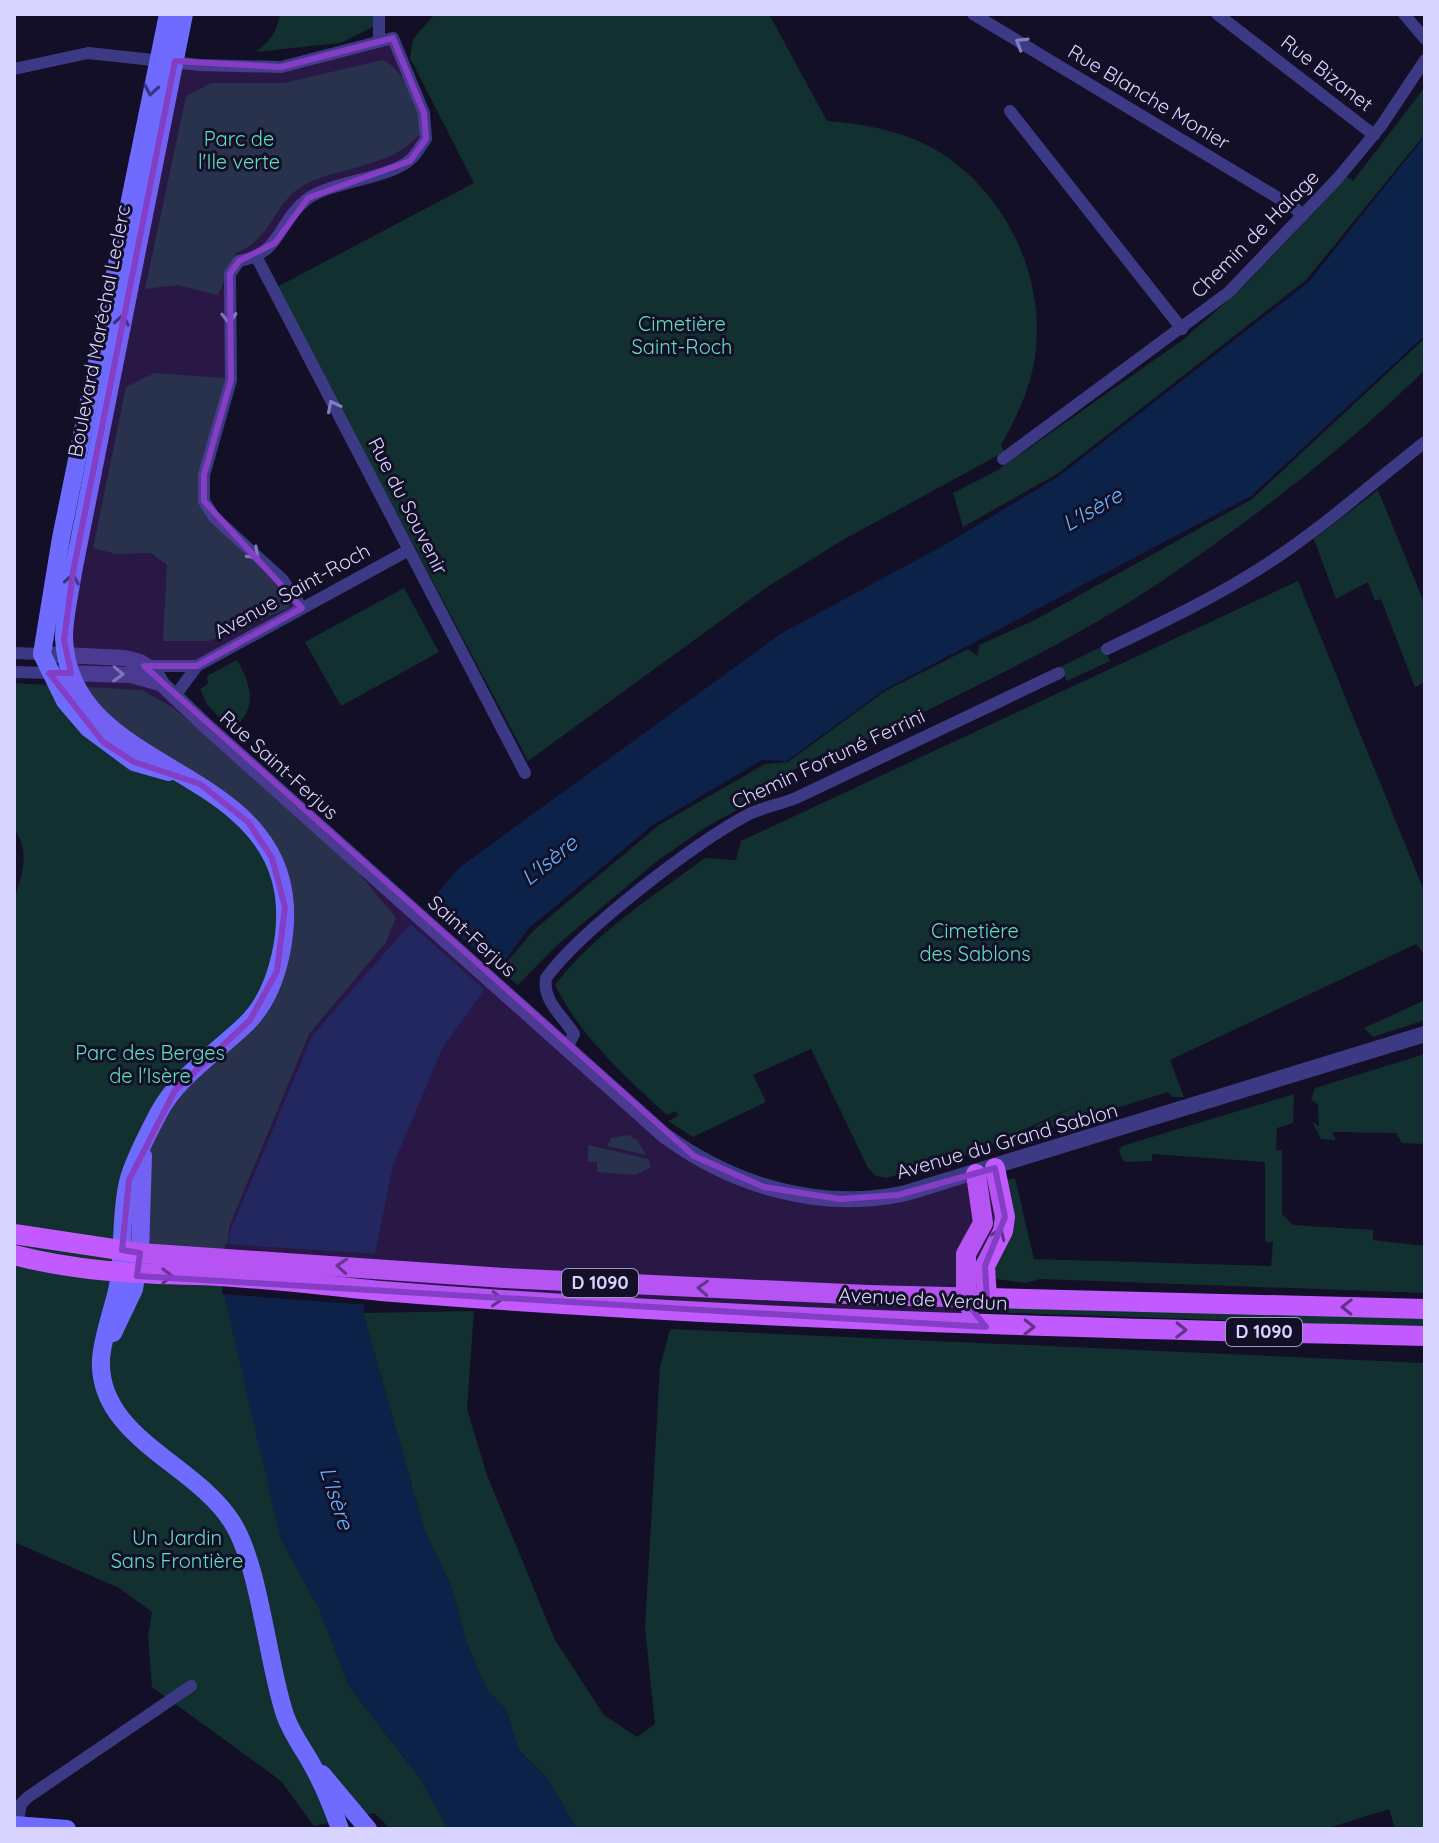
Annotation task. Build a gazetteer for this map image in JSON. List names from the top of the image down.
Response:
{
  "streets": {
    "main road": ["Boulevard Maréchal Leclerc", "D 1090", "Avenue de Verdun"],
    "street": [
      "Rue Bizanet",
      "Rue Blanche Monier",
      "Chemin de Halage",
      "Rue du Souvenir",
      "Avenue Saint-Roch",
      "Chemin Fortuné Ferrini",
      "Rue Saint-Ferjus",
      "Saint-Ferjus",
      "Avenue du Grand Sablon"
    ]
  },
  "crossings": [
    ["Rue Bizanet", "Chemin de Halage"],
    ["Rue Blanche Monier", "Chemin de Halage"],
    ["Boulevard Maréchal Leclerc", "Avenue Saint-Roch"],
    ["Rue du Souvenir", "Avenue Saint-Roch"],
    ["Avenue Saint-Roch", "Rue Saint-Ferjus"],
    ["Chemin Fortuné Ferrini", "Avenue du Grand Sablon"],
    ["Rue Saint-Ferjus", "Saint-Ferjus"],
    ["Saint-Ferjus", "Avenue du Grand Sablon"],
    ["D 1090", "Avenue de Verdun"]
  ],
  "one_way": ["Rue du Souvenir"],
  "water": ["L'Isère"],
  "parks": [
    "Parc de l'Ile verte",
    "Cimetière Saint-Roch",
    "Cimetière des Sablons",
    "Parc des Berges de l'Isère",
    "Un Jardin Sans Frontière"
  ]
}
